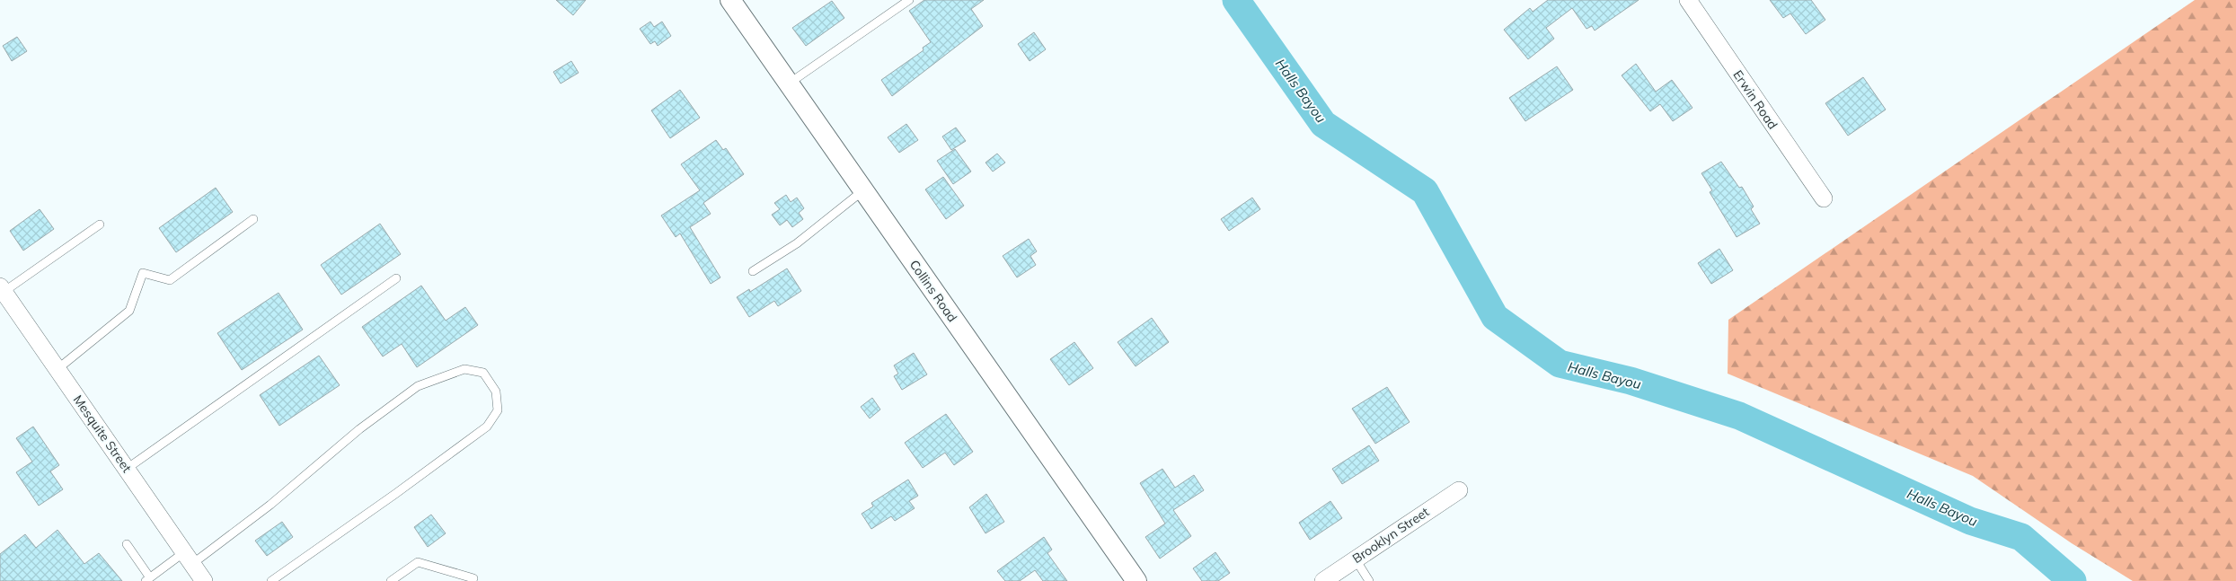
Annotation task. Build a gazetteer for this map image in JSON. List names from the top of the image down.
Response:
{
  "streets": {
    "street": [
      "Erwin Road",
      "Collins Road",
      "Mesquite Street",
      "Brooklyn Street"
    ]
  },
  "water": ["Halls Bayou"]
}
